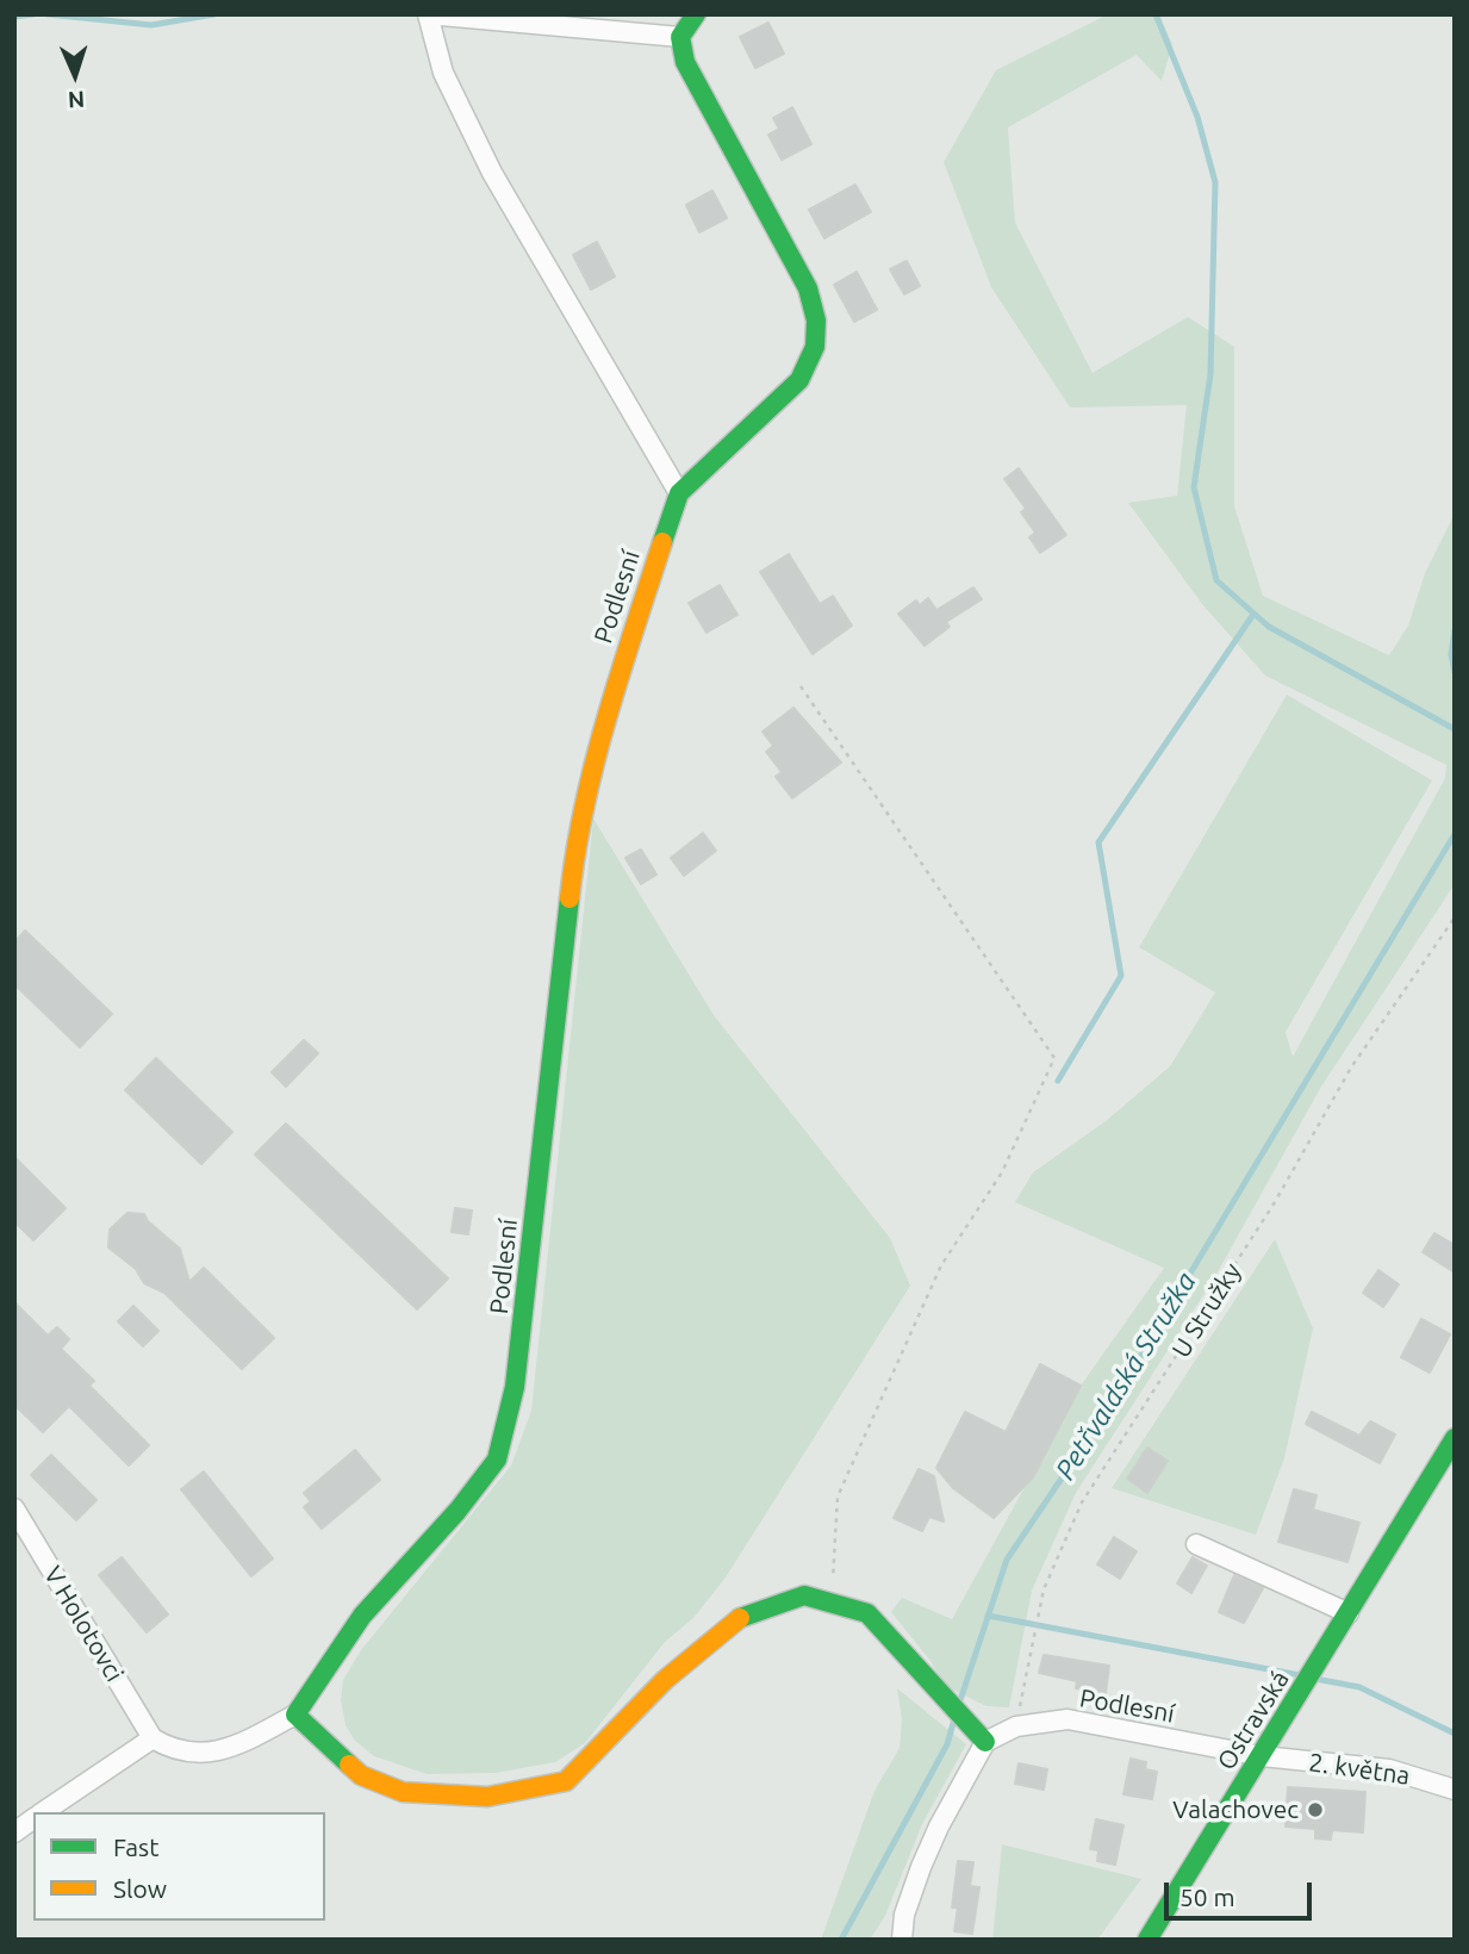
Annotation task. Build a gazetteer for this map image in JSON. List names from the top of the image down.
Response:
{
  "streets": {
    "street": [
      "Podlesní",
      "V Holotovci",
      "Ostravská",
      "2. května"
    ],
    "path": ["U Stružky"]
  },
  "crossings": [
    ["Podlesní", "U Stružky"],
    ["Podlesní", "Ostravská"],
    ["Podlesní", "2. května"],
    ["Ostravská", "2. května"]
  ],
  "water": ["Petřvaldská Stružka"],
  "places": ["Valachovec"],
  "legend": ["Fast", "Slow"],
  "scale_bar": "50 m",
  "north": "bottom"
}
